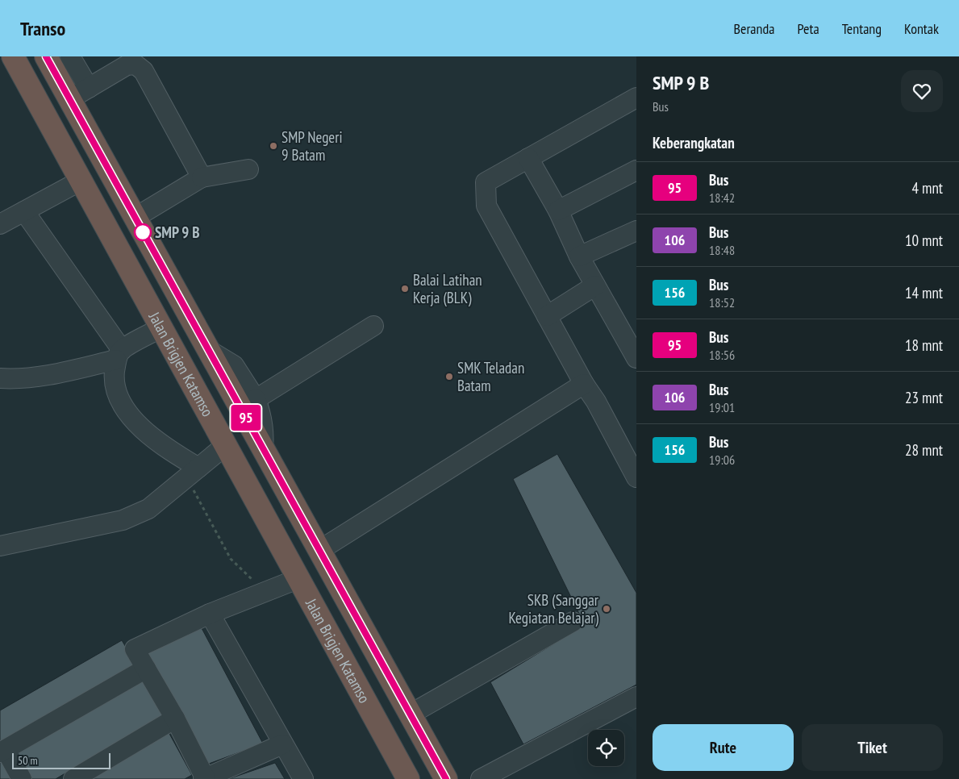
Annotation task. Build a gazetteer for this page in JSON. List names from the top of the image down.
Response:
{
  "streets": {
    "highway": ["Jalan Brigjen Katamso"]
  },
  "places": [
    "SMP Negeri 9 Batam",
    "SMP 9 B",
    "Balai Latihan Kerja (BLK)",
    "SMK Teladan Batam",
    "SKB (Sanggar Kegiatan Belajar)"
  ],
  "lines": ["bus line 95"],
  "scale_bar": "50 m",
  "page": {
    "header": "Transo",
    "nav": [
      "Beranda",
      "Peta",
      "Tentang",
      "Kontak"
    ],
    "on_map": "95",
    "heading": [
      ["SMP 9 B", "Bus"],
      "Keberangkatan"
    ],
    "list": [
      {
        "mark": "95",
        "name": "Bus",
        "note": "18:42",
        "value": "4 mnt"
      },
      {
        "mark": "106",
        "name": "Bus",
        "note": "18:48",
        "value": "10 mnt"
      },
      {
        "mark": "156",
        "name": "Bus",
        "note": "18:52",
        "value": "14 mnt"
      },
      {
        "mark": "95",
        "name": "Bus",
        "note": "18:56",
        "value": "18 mnt"
      },
      {
        "mark": "106",
        "name": "Bus",
        "note": "19:01",
        "value": "23 mnt"
      },
      {
        "mark": "156",
        "name": "Bus",
        "note": "19:06",
        "value": "28 mnt"
      }
    ],
    "buttons": ["Rute", "Tiket"],
    "scale": "50 m"
  }
}
